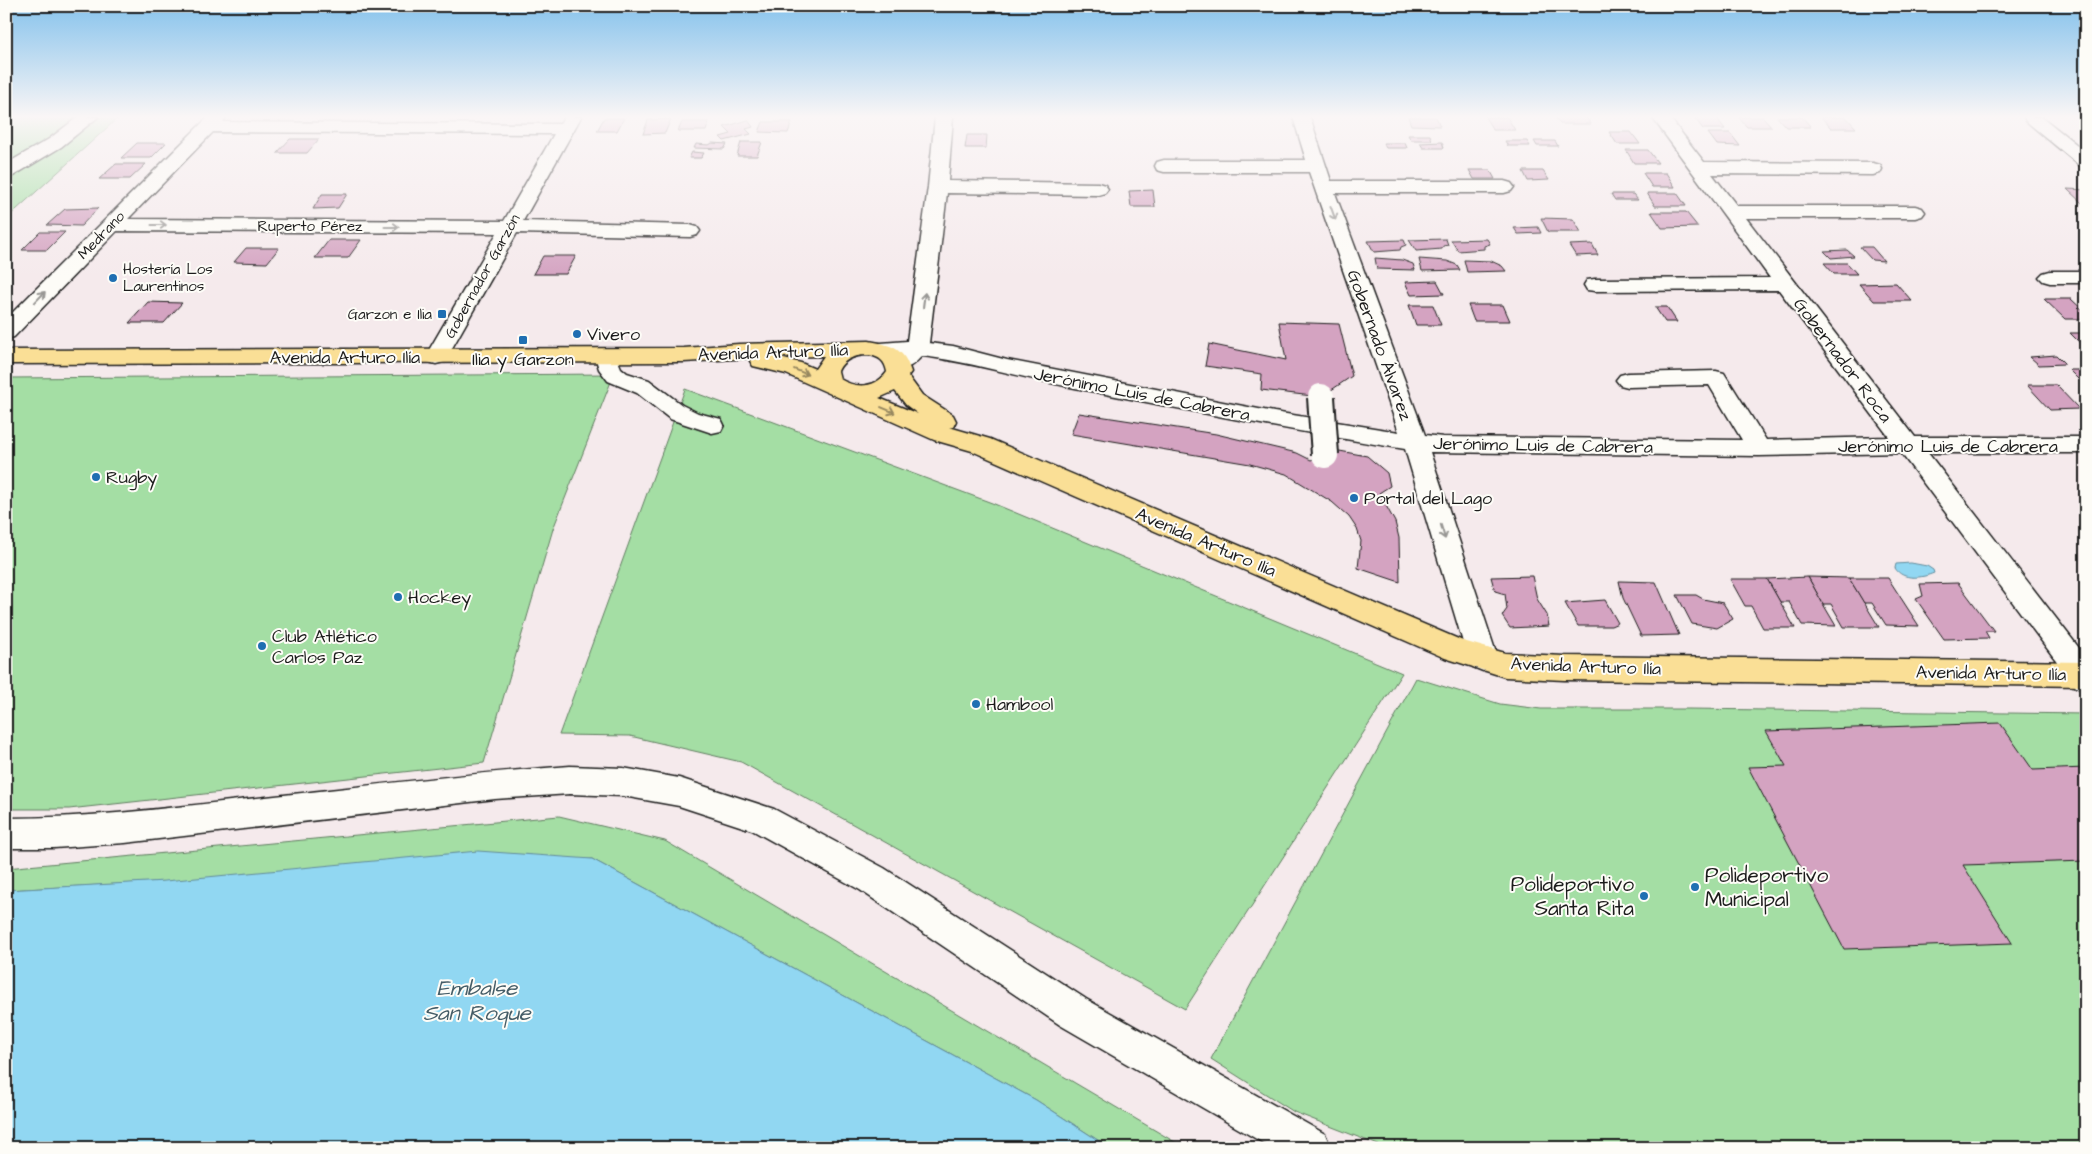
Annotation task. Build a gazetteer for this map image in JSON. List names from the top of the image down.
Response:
{
  "streets": {
    "main road": ["Avenida Arturo Ilía"],
    "street": [
      "Ruperto Pérez",
      "Medrano",
      "Gobernador Garzón",
      "Gobernado Álvarez",
      "Gobernador Roca",
      "Jerónimo Luis de Cabrera"
    ]
  },
  "crossings": [
    ["Ruperto Pérez", "Medrano"],
    ["Ruperto Pérez", "Gobernador Garzón"],
    ["Gobernador Garzón", "Avenida Arturo Ilía"],
    ["Gobernado Álvarez", "Avenida Arturo Ilía"],
    ["Gobernado Álvarez", "Jerónimo Luis de Cabrera"],
    ["Avenida Arturo Ilía", "Gobernador Roca"],
    ["Avenida Arturo Ilía", "Jerónimo Luis de Cabrera"],
    ["Gobernador Roca", "Jerónimo Luis de Cabrera"]
  ],
  "one_way": ["Ruperto Pérez", "Medrano", "Gobernado Álvarez"],
  "water": ["Embalse San Roque"],
  "places": {
    "other": [
      "Hostería Los Laurentinos",
      "Vivero",
      "Rugby",
      "Portal del Lago",
      "Hockey",
      "Club Atlético Carlos Paz",
      "Hambool",
      "Polideportivo Municipal",
      "Polideportivo Santa Rita"
    ],
    "transit": ["Garzon e Ilia", "Ilia y Garzon"]
  }
}
